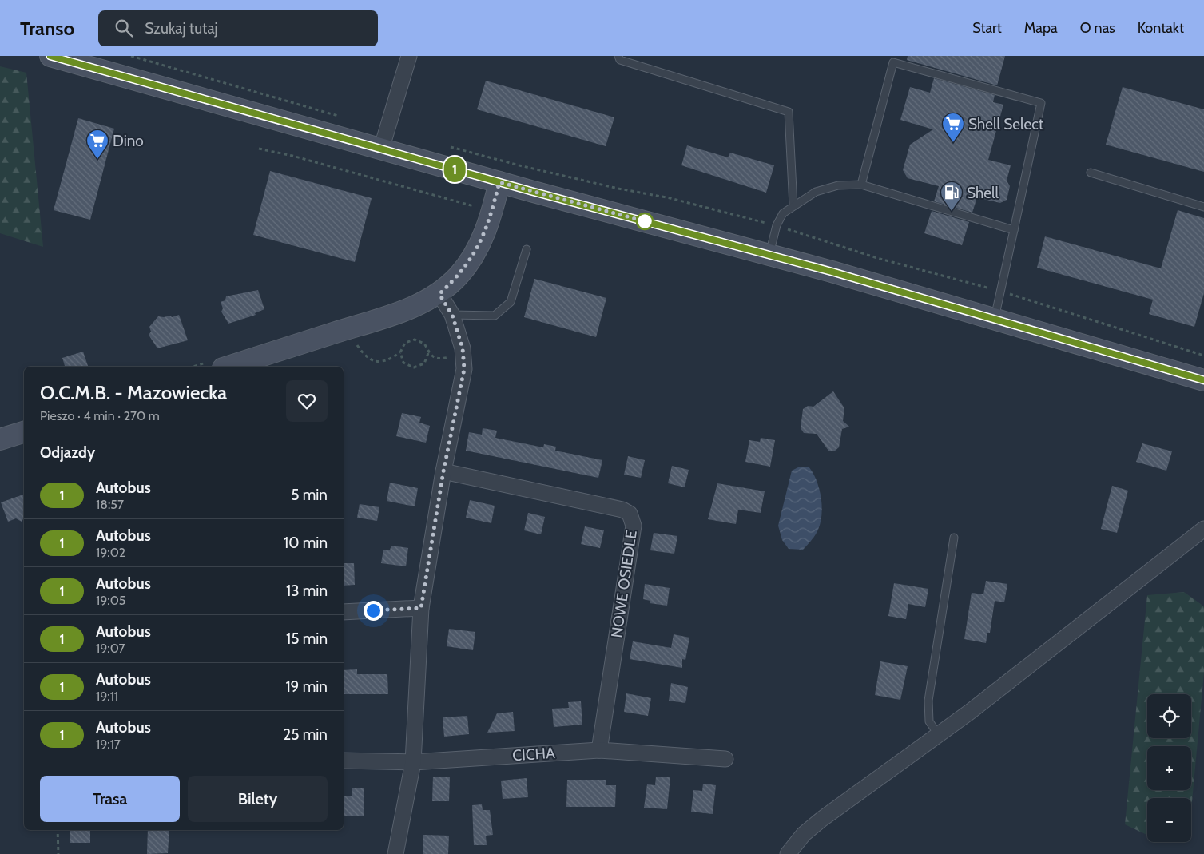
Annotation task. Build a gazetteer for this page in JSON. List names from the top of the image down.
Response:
{
  "streets": {
    "street": ["NOWE OSIEDLE", "CICHA"]
  },
  "crossings": [
    ["NOWE OSIEDLE", "CICHA"]
  ],
  "places": {
    "supermarket": ["Shell Select", "Dino"],
    "fuel station": ["Shell"]
  },
  "lines": ["bus line 1"],
  "page": {
    "header": "Transo",
    "search": "Szukaj tutaj",
    "nav": [
      "Start",
      "Mapa",
      "O nas",
      "Kontakt"
    ],
    "on_map": "1",
    "heading": [
      ["O.C.M.B. - Mazowiecka", "Pieszo · 4 min · 270 m"],
      "Odjazdy"
    ],
    "list": [
      {
        "mark": "1",
        "name": "Autobus",
        "note": "18:57",
        "value": "5 min"
      },
      {
        "mark": "1",
        "name": "Autobus",
        "note": "19:02",
        "value": "10 min"
      },
      {
        "mark": "1",
        "name": "Autobus",
        "note": "19:05",
        "value": "13 min"
      },
      {
        "mark": "1",
        "name": "Autobus",
        "note": "19:07",
        "value": "15 min"
      },
      {
        "mark": "1",
        "name": "Autobus",
        "note": "19:11",
        "value": "19 min"
      },
      {
        "mark": "1",
        "name": "Autobus",
        "note": "19:17",
        "value": "25 min"
      }
    ],
    "map_buttons": ["+", "−"],
    "buttons": ["Trasa", "Bilety"]
  }
}
